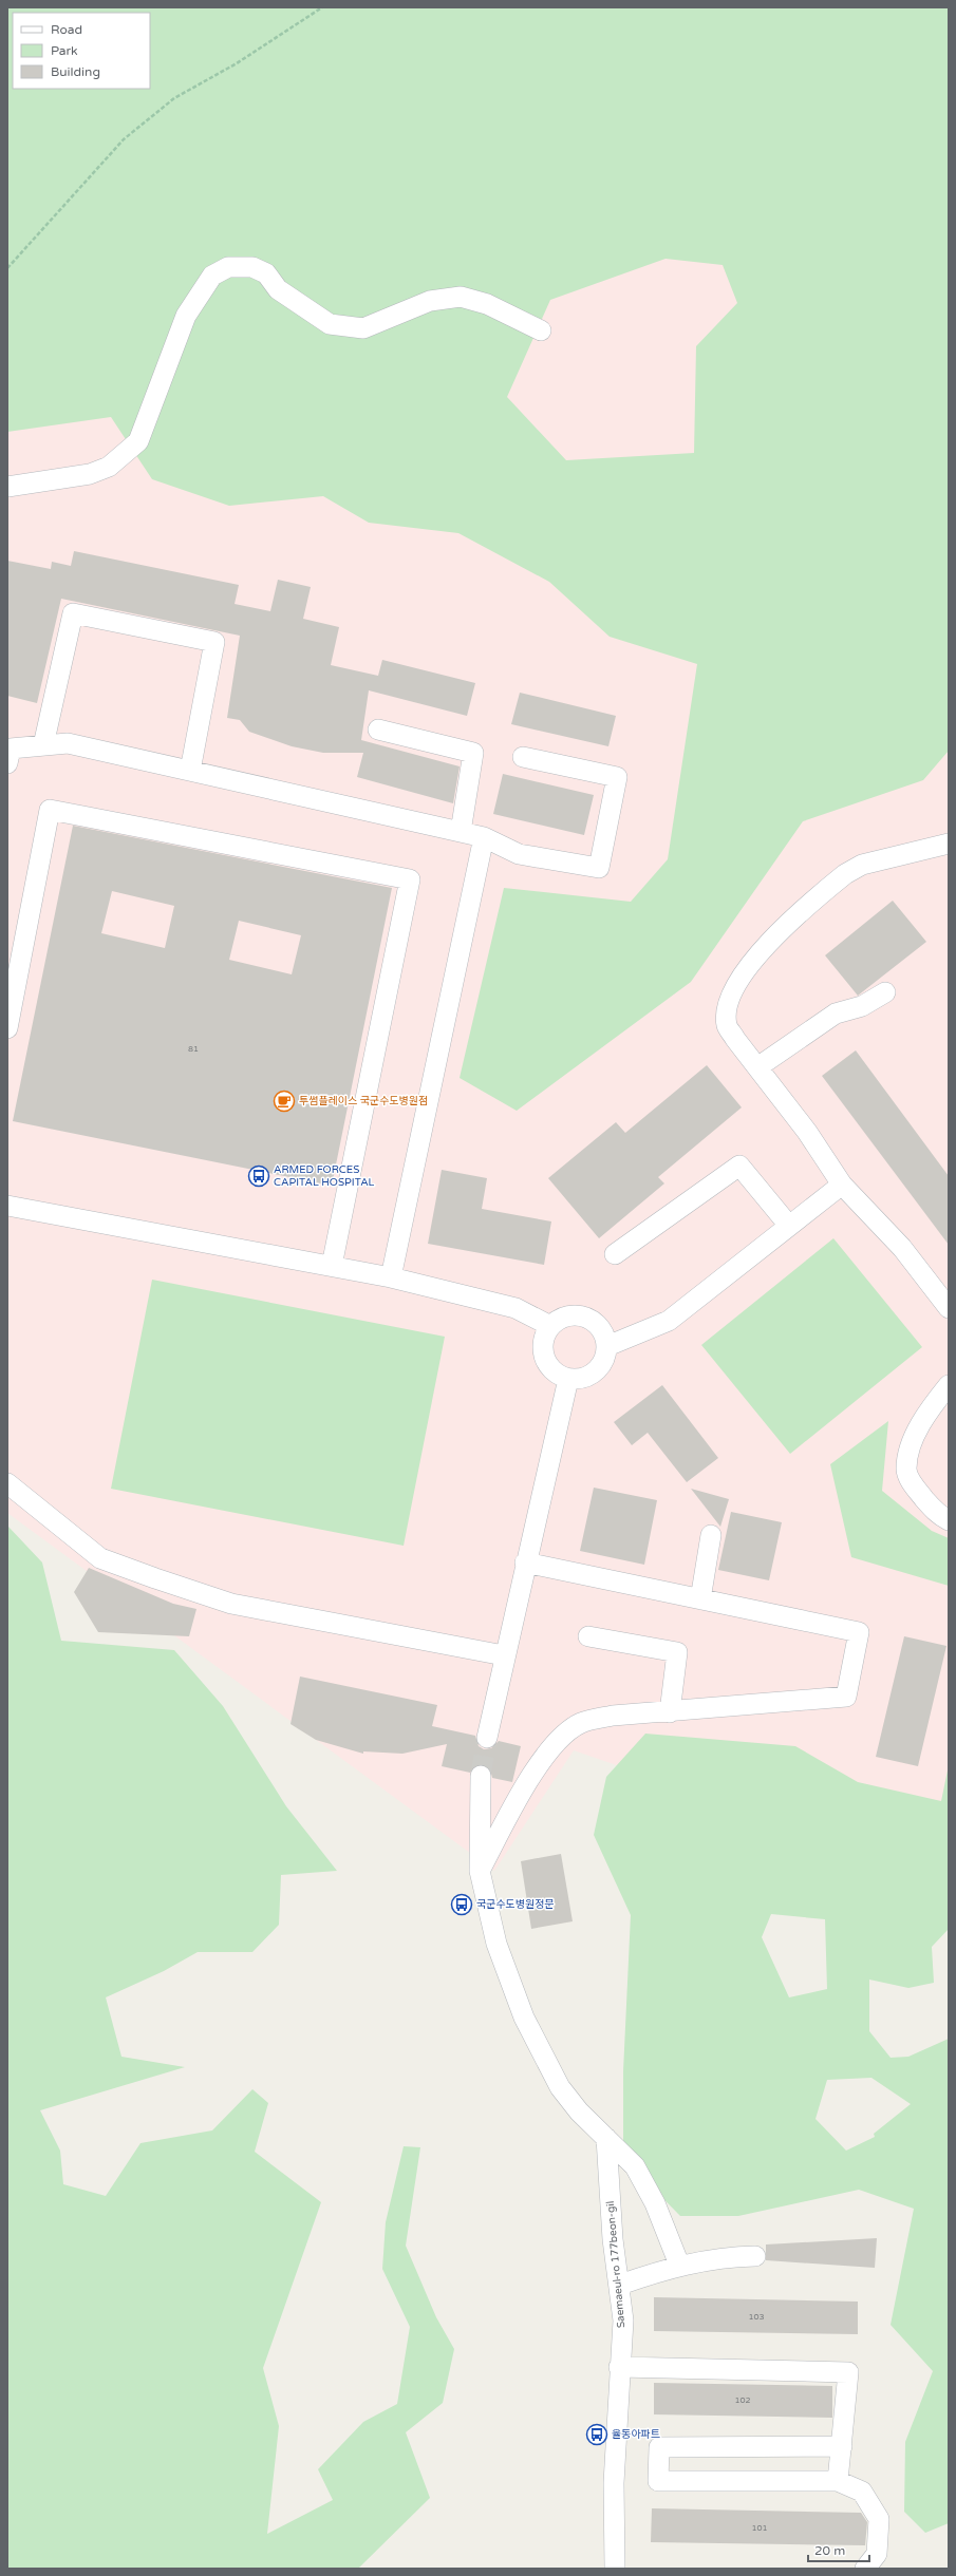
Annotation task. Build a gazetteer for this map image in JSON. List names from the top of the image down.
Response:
{
  "streets": {
    "street": ["Saemaeul-ro 177beon-gil"]
  },
  "places": {
    "cafe": ["투썸플레이스 국군수도병원점"],
    "bus stop": ["ARMED FORCES CAPITAL HOSPITAL", "국군수도병원정문", "율동아파트"]
  },
  "house_numbers": [
    "81",
    "103",
    "102",
    "101"
  ],
  "legend": ["Road", "Park", "Building"],
  "scale_bar": "20 m"
}
